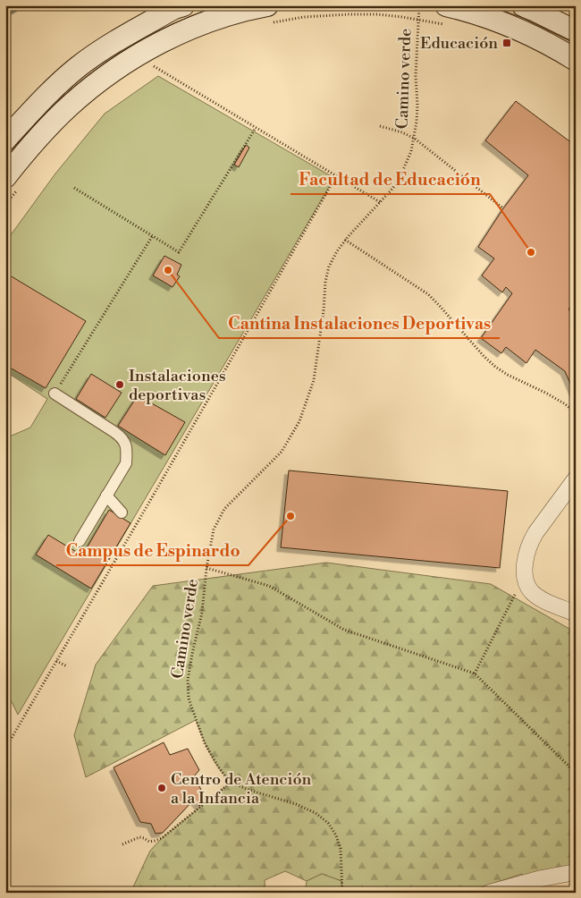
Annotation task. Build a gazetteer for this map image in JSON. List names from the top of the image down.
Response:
{
  "streets": {
    "path": ["Camino verde"]
  },
  "places": {
    "transit": ["Educación"],
    "other": [
      "Facultad de Educación",
      "Cantina Instalaciones Deportivas",
      "Instalaciones deportivas",
      "Campus de Espinardo",
      "Centro de Atención a la Infancia"
    ]
  }
}
